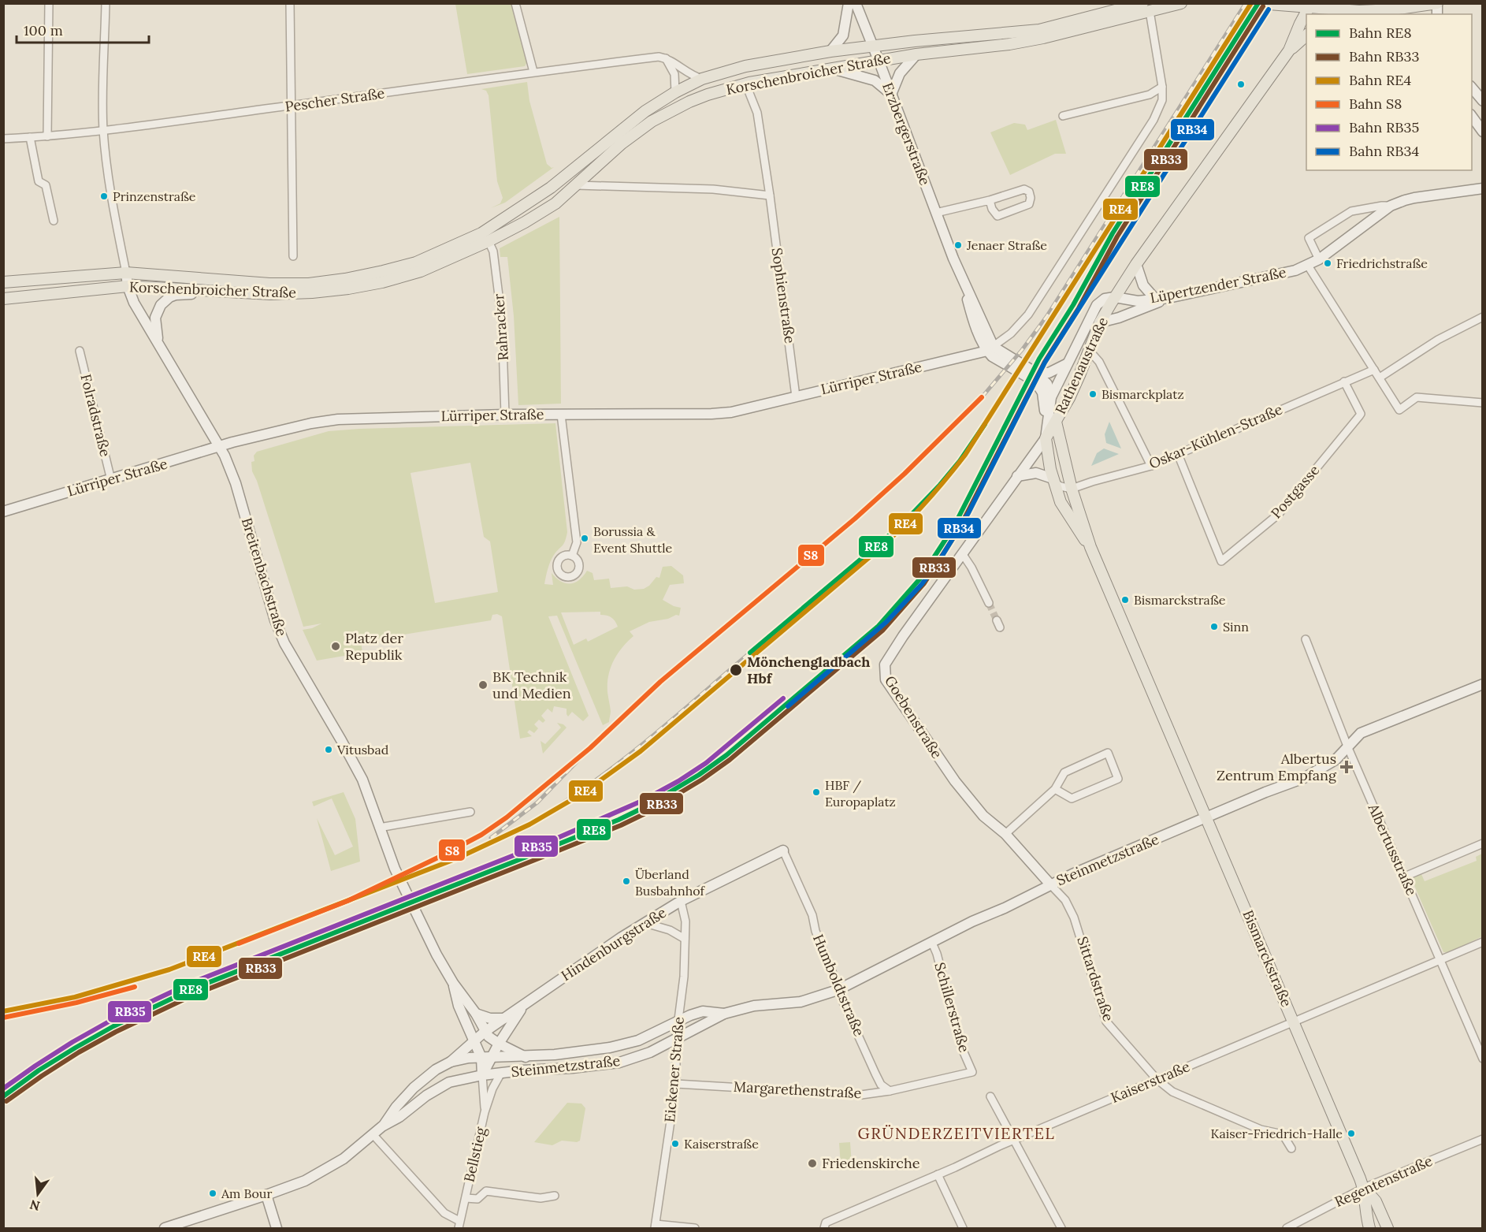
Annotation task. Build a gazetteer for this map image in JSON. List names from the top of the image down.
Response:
{
  "streets": {
    "main road": ["Korschenbroicher Straße", "Rathenaustraße", "Bismarckstraße"],
    "street": [
      "Pescher Straße",
      "Erzbergerstraße",
      "Lüpertzender Straße",
      "Sophienstraße",
      "Rahracker",
      "Lürriper Straße",
      "Folradstraße",
      "Oskar-Kühlen-Straße",
      "Postgasse",
      "Breitenbachstraße",
      "Goebenstraße",
      "Albertusstraße",
      "Steinmetzstraße",
      "Hindenburgstraße",
      "Sittardstraße",
      "Humboldtstraße",
      "Schillerstraße",
      "Eickener Straße",
      "Kaiserstraße",
      "Margarethenstraße",
      "Bellstieg",
      "Regentenstraße"
    ]
  },
  "crossings": [
    ["Korschenbroicher Straße", "Erzbergerstraße"],
    ["Korschenbroicher Straße", "Sophienstraße"],
    ["Korschenbroicher Straße", "Rahracker"],
    ["Korschenbroicher Straße", "Breitenbachstraße"],
    ["Erzbergerstraße", "Lürriper Straße"],
    ["Lüpertzender Straße", "Rathenaustraße"],
    ["Sophienstraße", "Lürriper Straße"],
    ["Rahracker", "Lürriper Straße"],
    ["Rathenaustraße", "Goebenstraße"],
    ["Rathenaustraße", "Bismarckstraße"],
    ["Lürriper Straße", "Folradstraße"],
    ["Lürriper Straße", "Breitenbachstraße"],
    ["Oskar-Kühlen-Straße", "Postgasse"],
    ["Oskar-Kühlen-Straße", "Bismarckstraße"],
    ["Breitenbachstraße", "Steinmetzstraße"],
    ["Breitenbachstraße", "Hindenburgstraße"],
    ["Breitenbachstraße", "Bellstieg"],
    ["Goebenstraße", "Bismarckstraße"],
    ["Goebenstraße", "Sittardstraße"],
    ["Albertusstraße", "Steinmetzstraße"],
    ["Albertusstraße", "Kaiserstraße"],
    ["Steinmetzstraße", "Hindenburgstraße"],
    ["Steinmetzstraße", "Bismarckstraße"],
    ["Steinmetzstraße", "Sittardstraße"],
    ["Steinmetzstraße", "Humboldtstraße"],
    ["Steinmetzstraße", "Schillerstraße"],
    ["Steinmetzstraße", "Eickener Straße"],
    ["Steinmetzstraße", "Bellstieg"],
    ["Hindenburgstraße", "Humboldtstraße"],
    ["Hindenburgstraße", "Eickener Straße"],
    ["Hindenburgstraße", "Bellstieg"],
    ["Bismarckstraße", "Kaiserstraße"],
    ["Bismarckstraße", "Regentenstraße"],
    ["Sittardstraße", "Kaiserstraße"],
    ["Humboldtstraße", "Margarethenstraße"],
    ["Schillerstraße", "Margarethenstraße"],
    ["Eickener Straße", "Margarethenstraße"]
  ],
  "districts": ["GRÜNDERZEITVIERTEL"],
  "places": {
    "other": [
      "Prinzenstraße",
      "Jenaer Straße",
      "Friedrichstraße",
      "Bismarckplatz",
      "Borussia & Event Shuttle",
      "Bismarckstraße",
      "Sinn",
      "Platz der Republik",
      "Mönchengladbach Hbf",
      "BK Technik und Medien",
      "Vitusbad",
      "HBF / Europaplatz",
      "Überland Busbahnhof",
      "Kaiser-Friedrich-Halle",
      "Kaiserstraße",
      "Friedenskirche",
      "Am Bour"
    ],
    "health": ["Albertus Zentrum Empfang"]
  },
  "lines": [
    "rail line RE8",
    "rail line RE4",
    "rail line RB33",
    "rail line RB34",
    "rail line S8",
    "rail line RB35"
  ],
  "legend": [
    "Bahn RE8",
    "Bahn RB33",
    "Bahn RE4",
    "Bahn S8",
    "Bahn RB35",
    "Bahn RB34"
  ],
  "scale_bar": "100 m",
  "north": "bottom"
}
